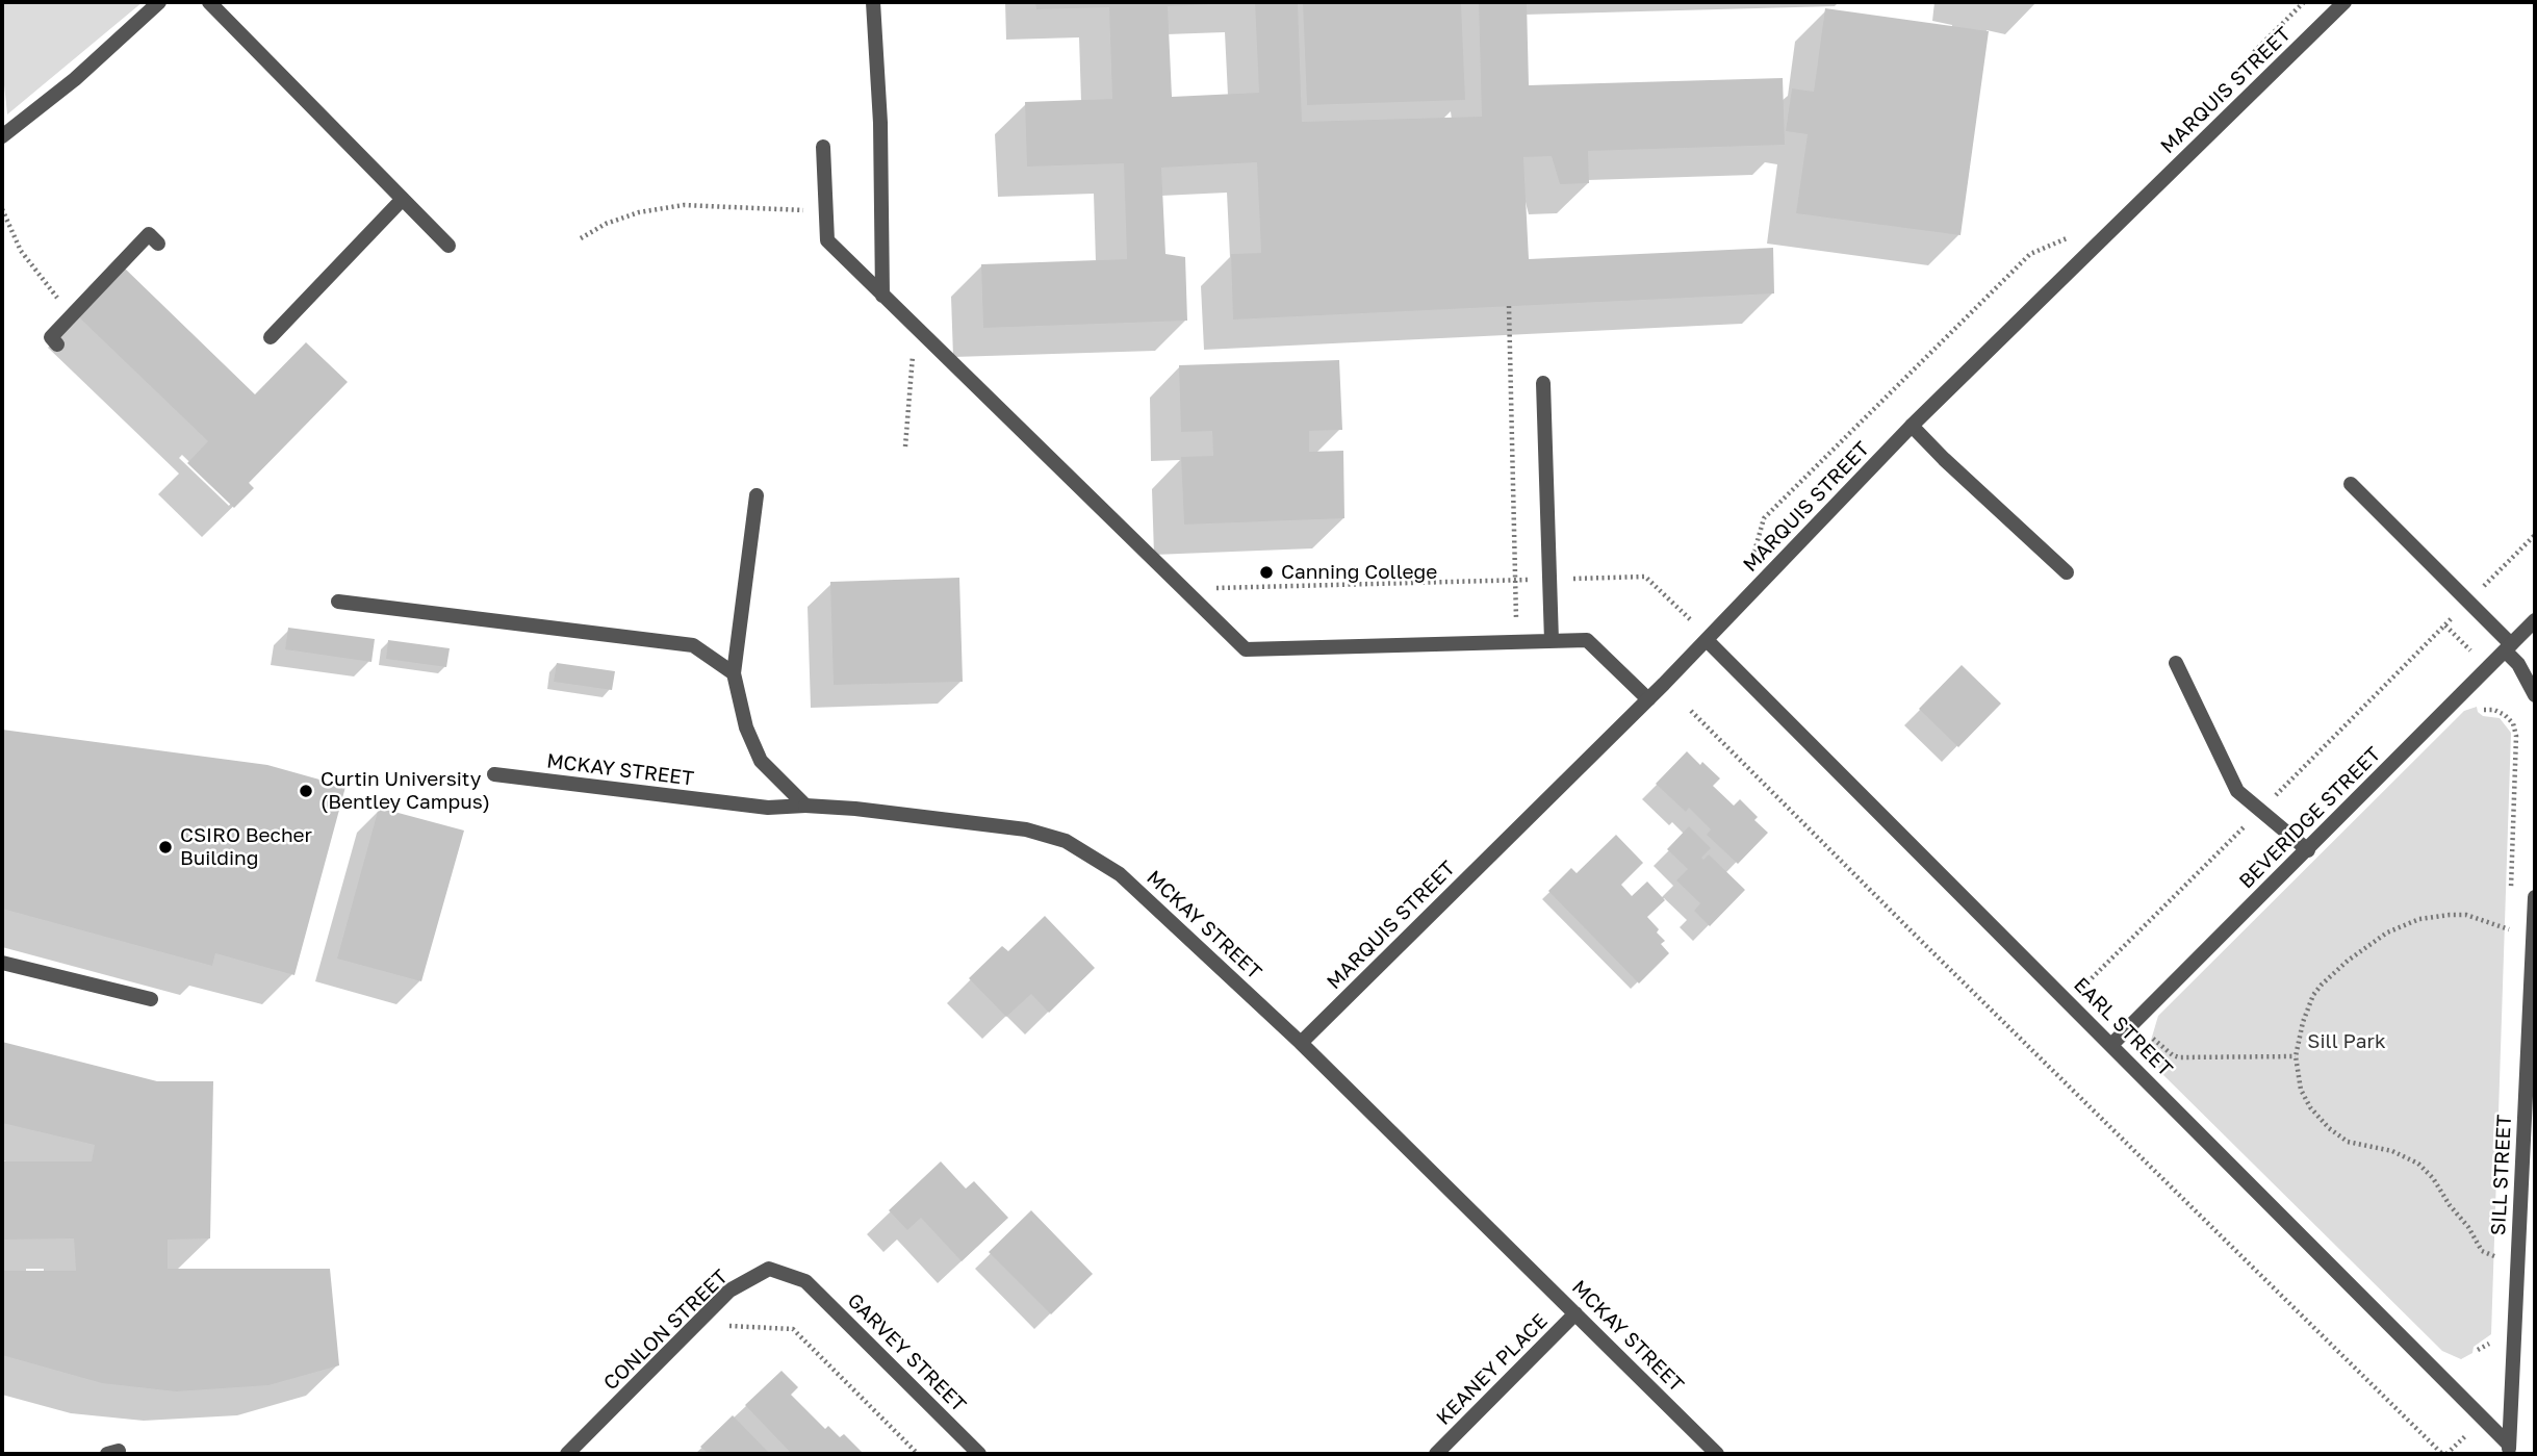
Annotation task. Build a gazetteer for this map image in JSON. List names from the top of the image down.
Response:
{
  "streets": {
    "street": [
      "MARQUIS STREET",
      "MCKAY STREET",
      "BEVERIDGE STREET",
      "EARL STREET",
      "SILL STREET",
      "CONLON STREET",
      "GARVEY STREET",
      "KEANEY PLACE"
    ]
  },
  "crossings": [
    ["MARQUIS STREET", "MCKAY STREET"],
    ["MARQUIS STREET", "EARL STREET"],
    ["MCKAY STREET", "KEANEY PLACE"],
    ["BEVERIDGE STREET", "EARL STREET"],
    ["EARL STREET", "SILL STREET"],
    ["CONLON STREET", "GARVEY STREET"]
  ],
  "parks": ["Sill Park"],
  "places": ["Canning College", "Curtin University (Bentley Campus)", "CSIRO Becher Building"]
}
